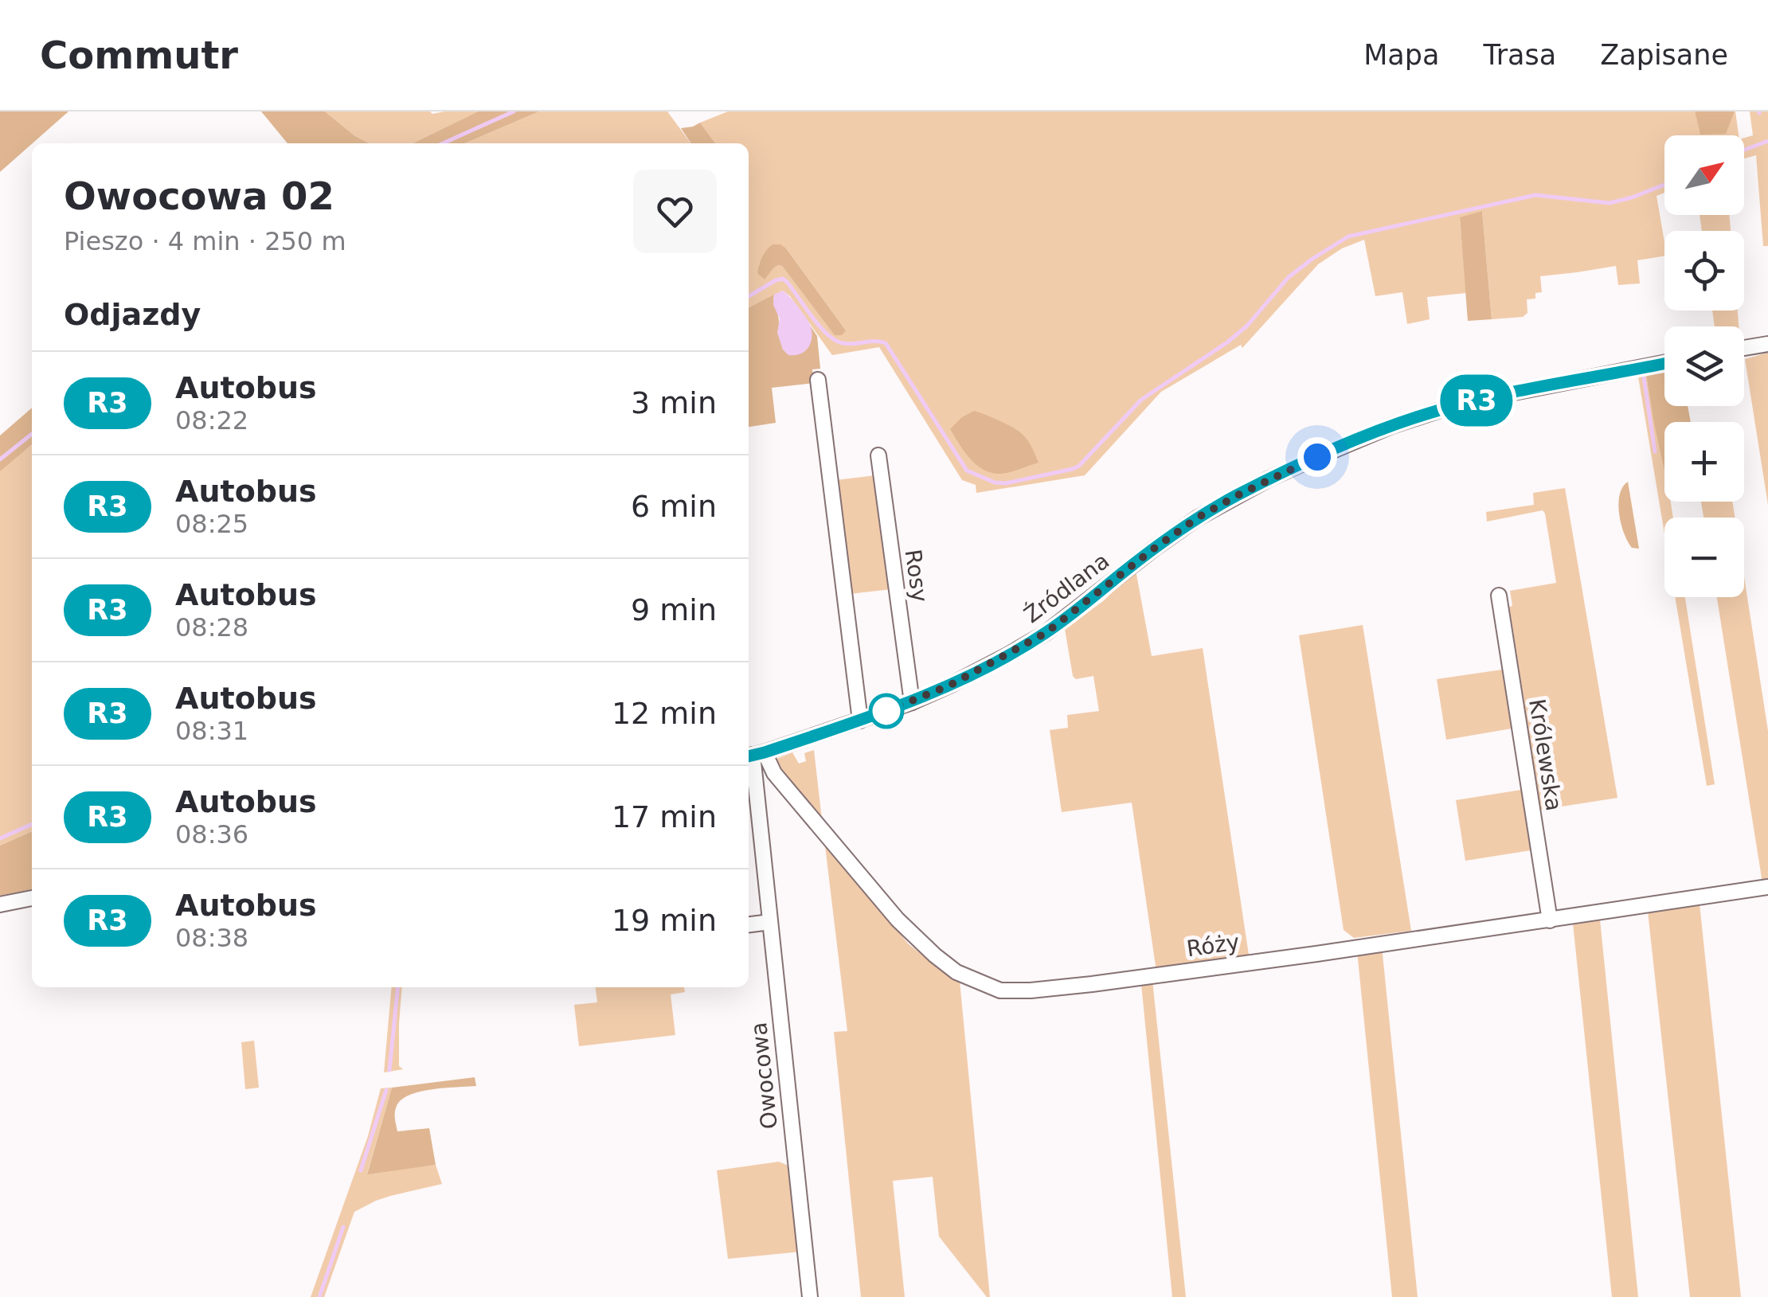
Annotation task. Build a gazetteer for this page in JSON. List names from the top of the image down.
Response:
{
  "streets": {
    "street": [
      "Rosy",
      "Źródlana",
      "Królewska",
      "Róży",
      "Owocowa"
    ]
  },
  "crossings": [
    ["Rosy", "Źródlana"],
    ["Źródlana", "Róży"],
    ["Źródlana", "Owocowa"],
    ["Królewska", "Róży"],
    ["Róży", "Owocowa"]
  ],
  "lines": ["bus line R3"],
  "north": "top right",
  "page": {
    "header": "Commutr",
    "nav": ["Mapa", "Trasa", "Zapisane"],
    "on_map": "R3",
    "map_buttons": ["+", "−"],
    "heading": [
      ["Owocowa 02", "Pieszo · 4 min · 250 m"],
      "Odjazdy"
    ],
    "list": [
      {
        "mark": "R3",
        "name": "Autobus",
        "note": "08:22",
        "value": "3 min"
      },
      {
        "mark": "R3",
        "name": "Autobus",
        "note": "08:25",
        "value": "6 min"
      },
      {
        "mark": "R3",
        "name": "Autobus",
        "note": "08:28",
        "value": "9 min"
      },
      {
        "mark": "R3",
        "name": "Autobus",
        "note": "08:31",
        "value": "12 min"
      },
      {
        "mark": "R3",
        "name": "Autobus",
        "note": "08:36",
        "value": "17 min"
      },
      {
        "mark": "R3",
        "name": "Autobus",
        "note": "08:38",
        "value": "19 min"
      }
    ]
  }
}
